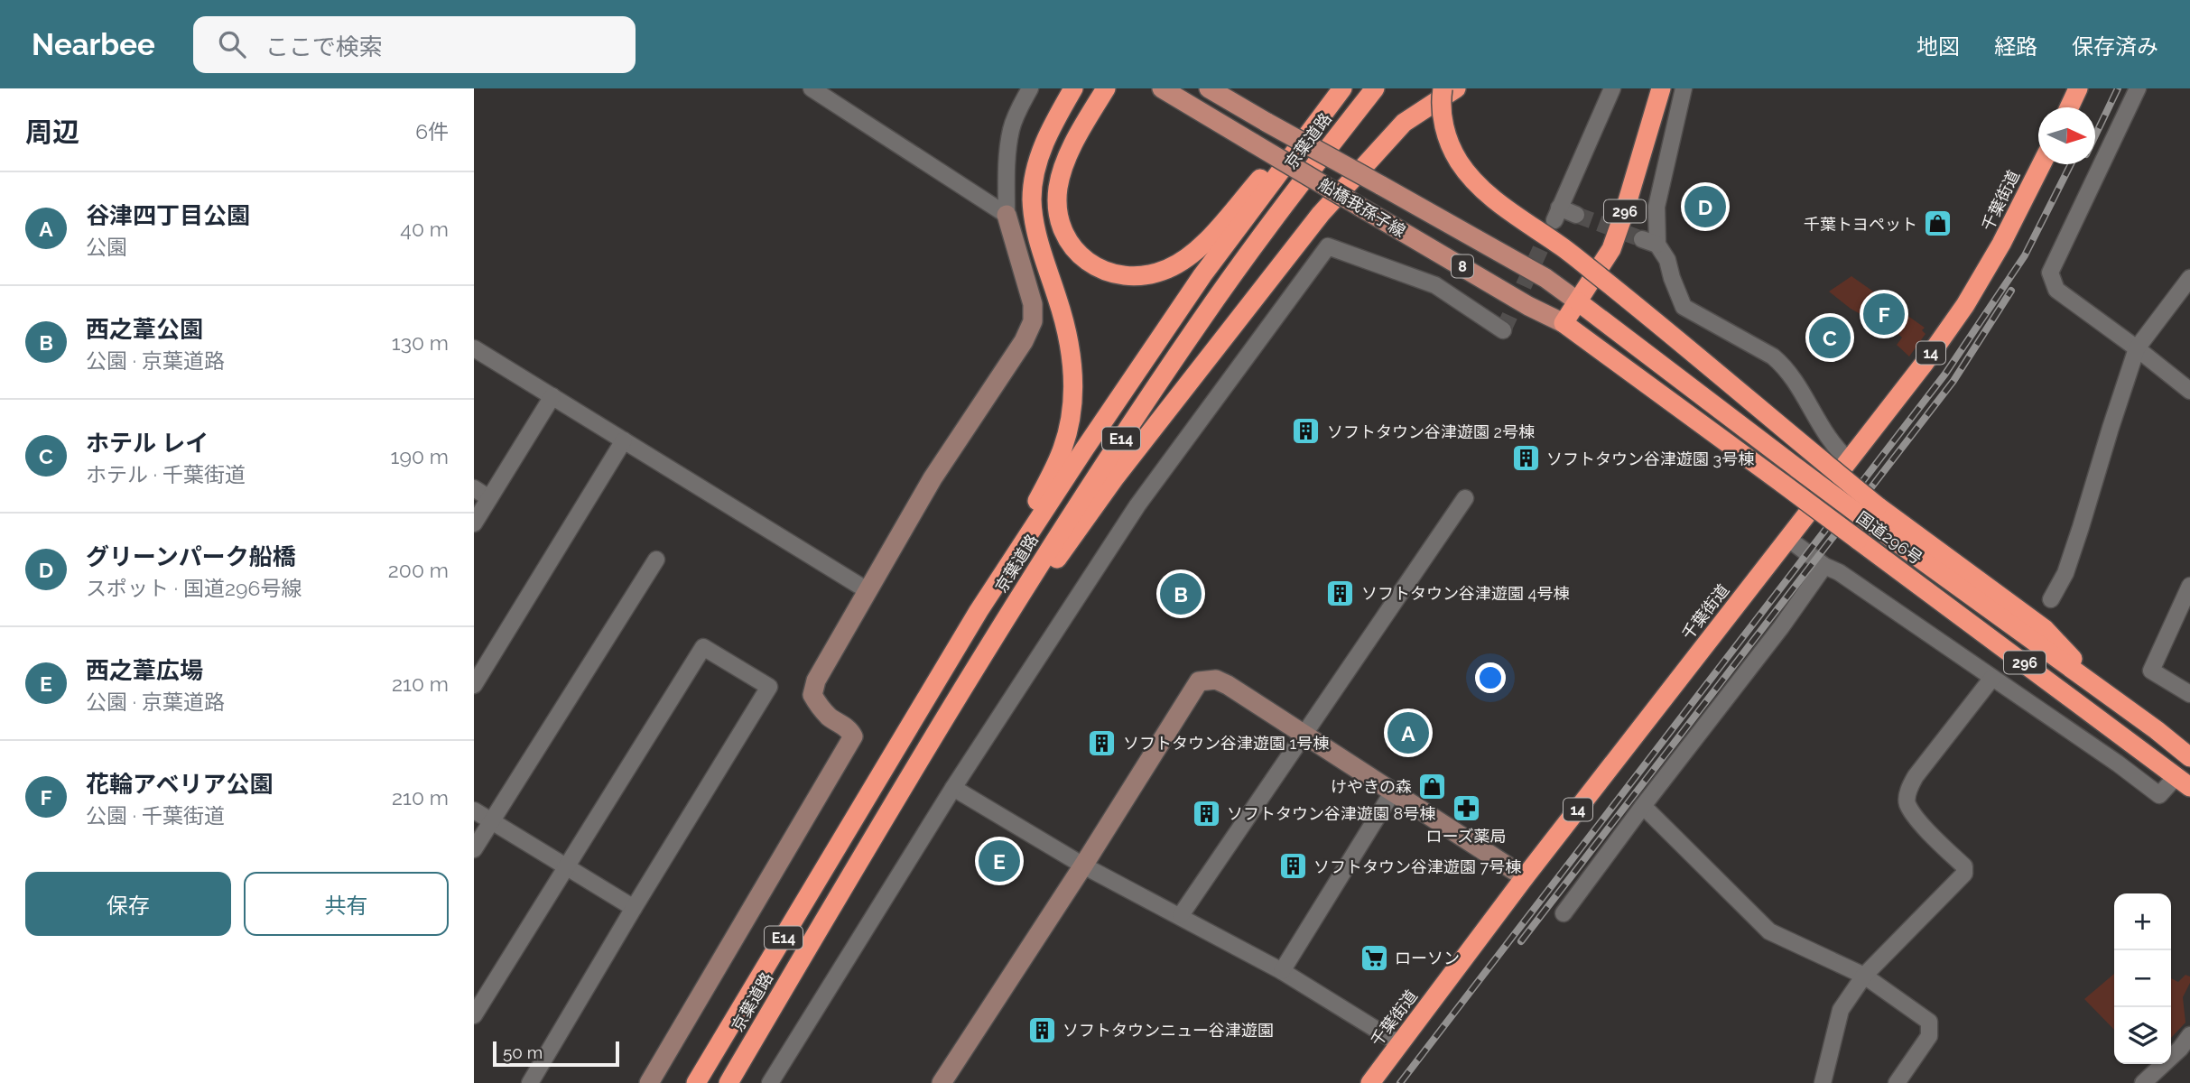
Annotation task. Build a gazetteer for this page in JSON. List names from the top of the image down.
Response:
{
  "streets": {
    "highway": [
      "京葉道路",
      "千葉街道",
      "296",
      "14",
      "E14",
      "国道296号"
    ],
    "main road": ["船橋我孫子線", "8"]
  },
  "crossings": [
    ["船橋我孫子線", "296"],
    ["船橋我孫子線", "国道296号"],
    ["296", "国道296号"]
  ],
  "places": {
    "shop": ["千葉トヨペット", "けやきの森"],
    "building": [
      "ソフトタウン谷津遊園 2号棟",
      "ソフトタウン谷津遊園 3号棟",
      "ソフトタウン谷津遊園 4号棟",
      "ソフトタウン谷津遊園 1号棟",
      "ソフトタウン谷津遊園 8号棟",
      "ソフトタウン谷津遊園 7号棟",
      "ソフトタウンニュー谷津遊園"
    ],
    "pharmacy": ["ローズ薬局"],
    "supermarket": ["ローソン"]
  },
  "scale_bar": "50 m",
  "north": "right",
  "page": {
    "header": "Nearbee",
    "search": "ここで検索",
    "nav": ["地図", "経路", "保存済み"],
    "heading": ["周辺", "6件"],
    "list": [
      {
        "mark": "A",
        "name": "谷津四丁目公園",
        "note": "公園",
        "value": "40 m"
      },
      {
        "mark": "B",
        "name": "西之葦公園",
        "note": "公園 · 京葉道路",
        "value": "130 m"
      },
      {
        "mark": "C",
        "name": "ホテル レイ",
        "note": "ホテル · 千葉街道",
        "value": "190 m"
      },
      {
        "mark": "D",
        "name": "グリーンパーク船橋",
        "note": "スポット · 国道296号線",
        "value": "200 m"
      },
      {
        "mark": "E",
        "name": "西之葦広場",
        "note": "公園 · 京葉道路",
        "value": "210 m"
      },
      {
        "mark": "F",
        "name": "花輪アベリア公園",
        "note": "公園 · 千葉街道",
        "value": "210 m"
      }
    ],
    "pins": [
      "D",
      "F",
      "C",
      "B",
      "A",
      "E"
    ],
    "buttons": ["保存", "共有"],
    "map_buttons": ["+", "−"],
    "scale": "50 m"
  }
}
